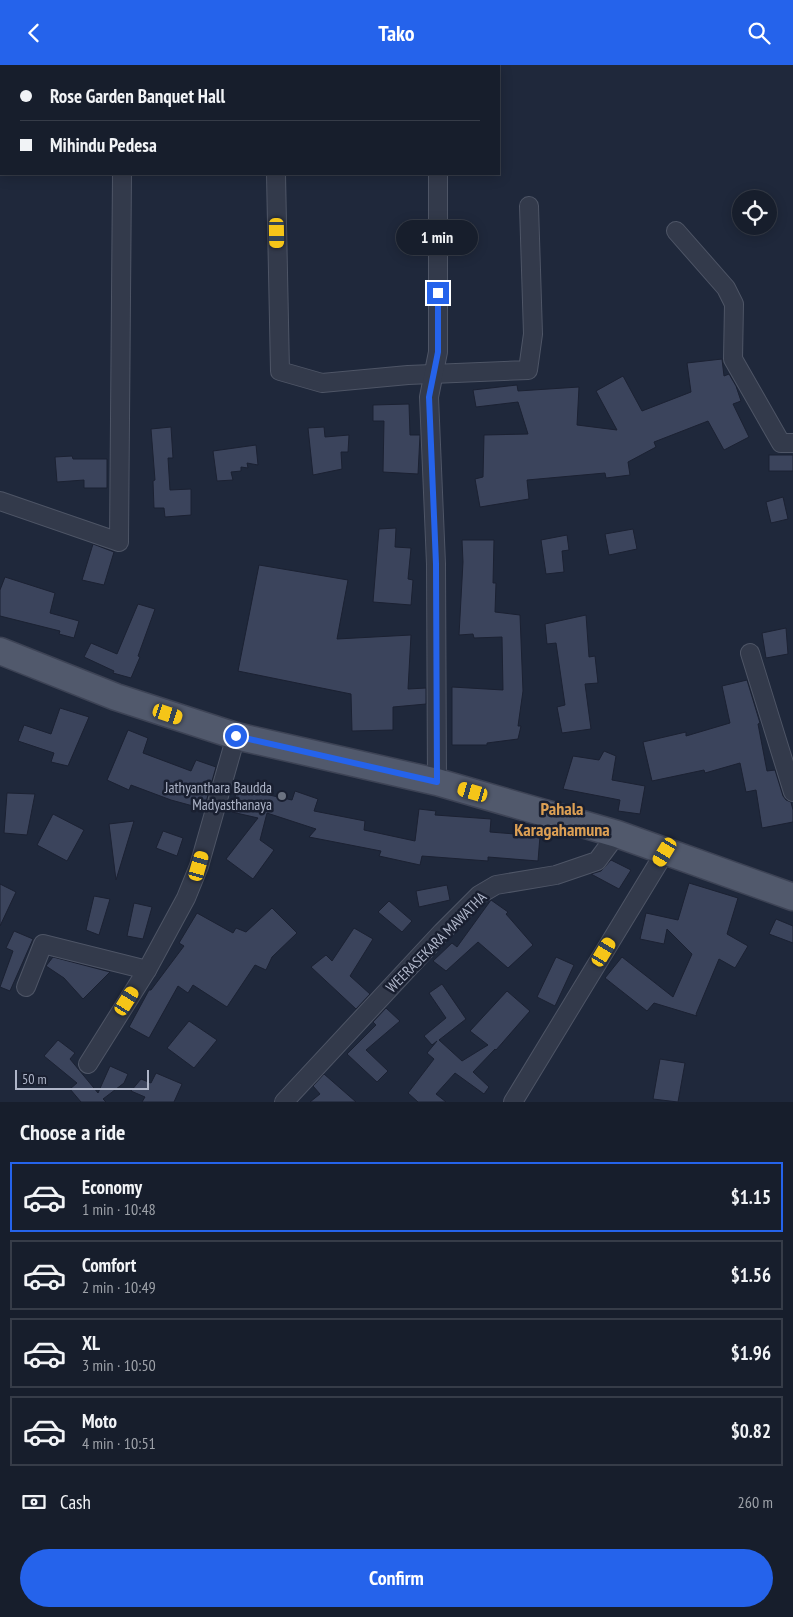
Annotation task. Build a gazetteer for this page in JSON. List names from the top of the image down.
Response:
{
  "streets": {
    "street": ["WEERASEKARA MAWATHA"]
  },
  "districts": ["Pahala Karagahamuna"],
  "places": ["Jathyanthara Baudda Madyasthanaya"],
  "scale_bar": "50 m",
  "page": {
    "header": "Tako",
    "banner": ["Rose Garden Banquet Hall", "Mihindu Pedesa"],
    "bubble": "1 min",
    "scale": "50 m",
    "heading": "Choose a ride",
    "list": [
      {
        "name": "Economy",
        "note": "1 min · 10:48",
        "value": "$1.15"
      },
      {
        "name": "Comfort",
        "note": "2 min · 10:49",
        "value": "$1.56"
      },
      {
        "name": "XL",
        "note": "3 min · 10:50",
        "value": "$1.96"
      },
      {
        "name": "Moto",
        "note": "4 min · 10:51",
        "value": "$0.82"
      }
    ],
    "pay": ["Cash", "260 m"],
    "buttons": "Confirm"
  }
}
